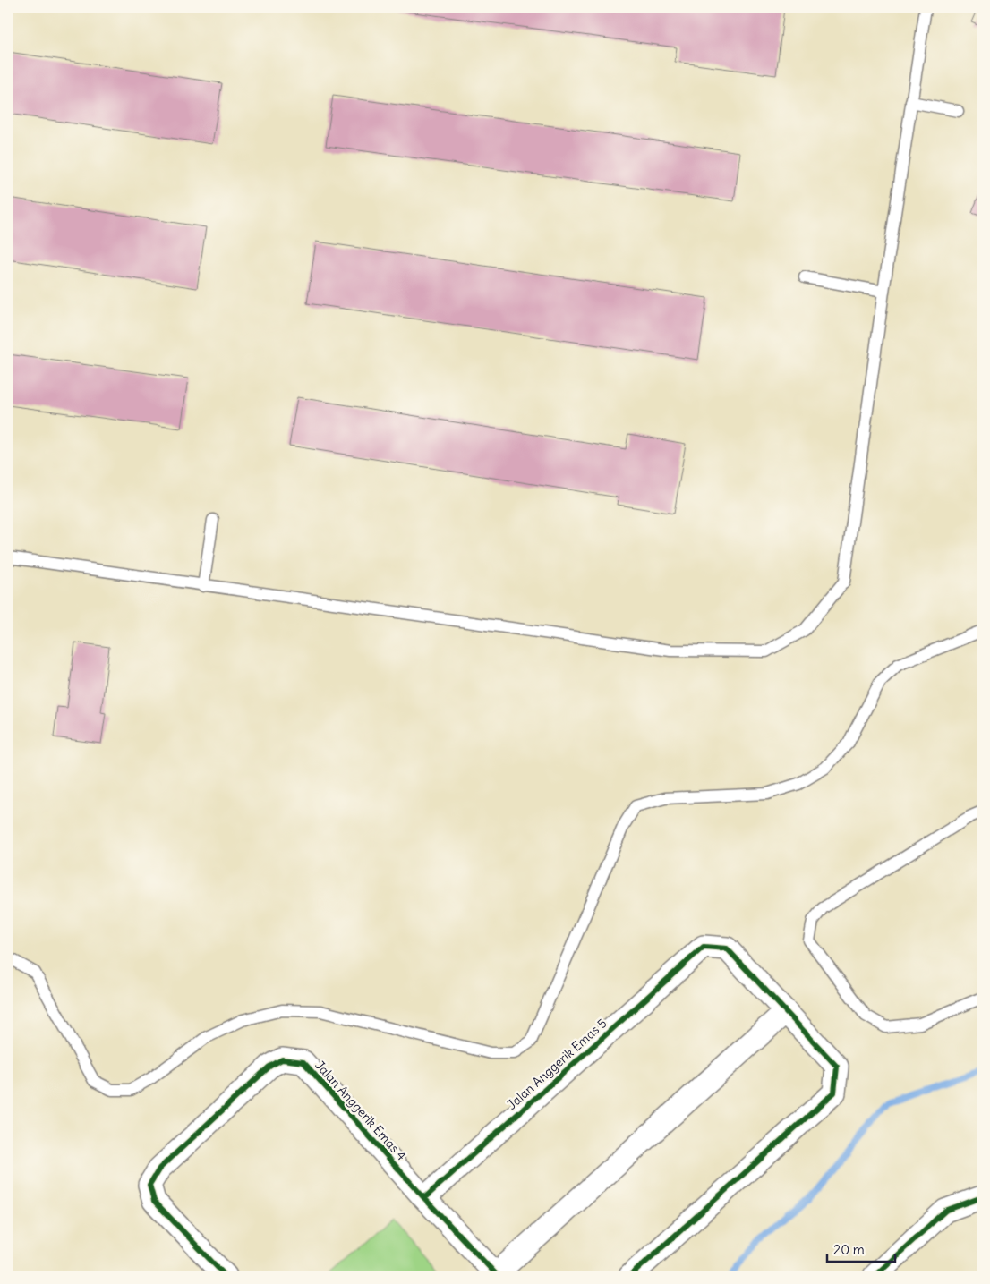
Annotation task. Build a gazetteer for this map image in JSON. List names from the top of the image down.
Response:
{
  "streets": {
    "street": ["Jalan Anggerik Emas 5", "Jalan Anggerik Emas 4"]
  },
  "crossings": [
    ["Jalan Anggerik Emas 5", "Jalan Anggerik Emas 4"]
  ],
  "scale_bar": "20 m"
}
